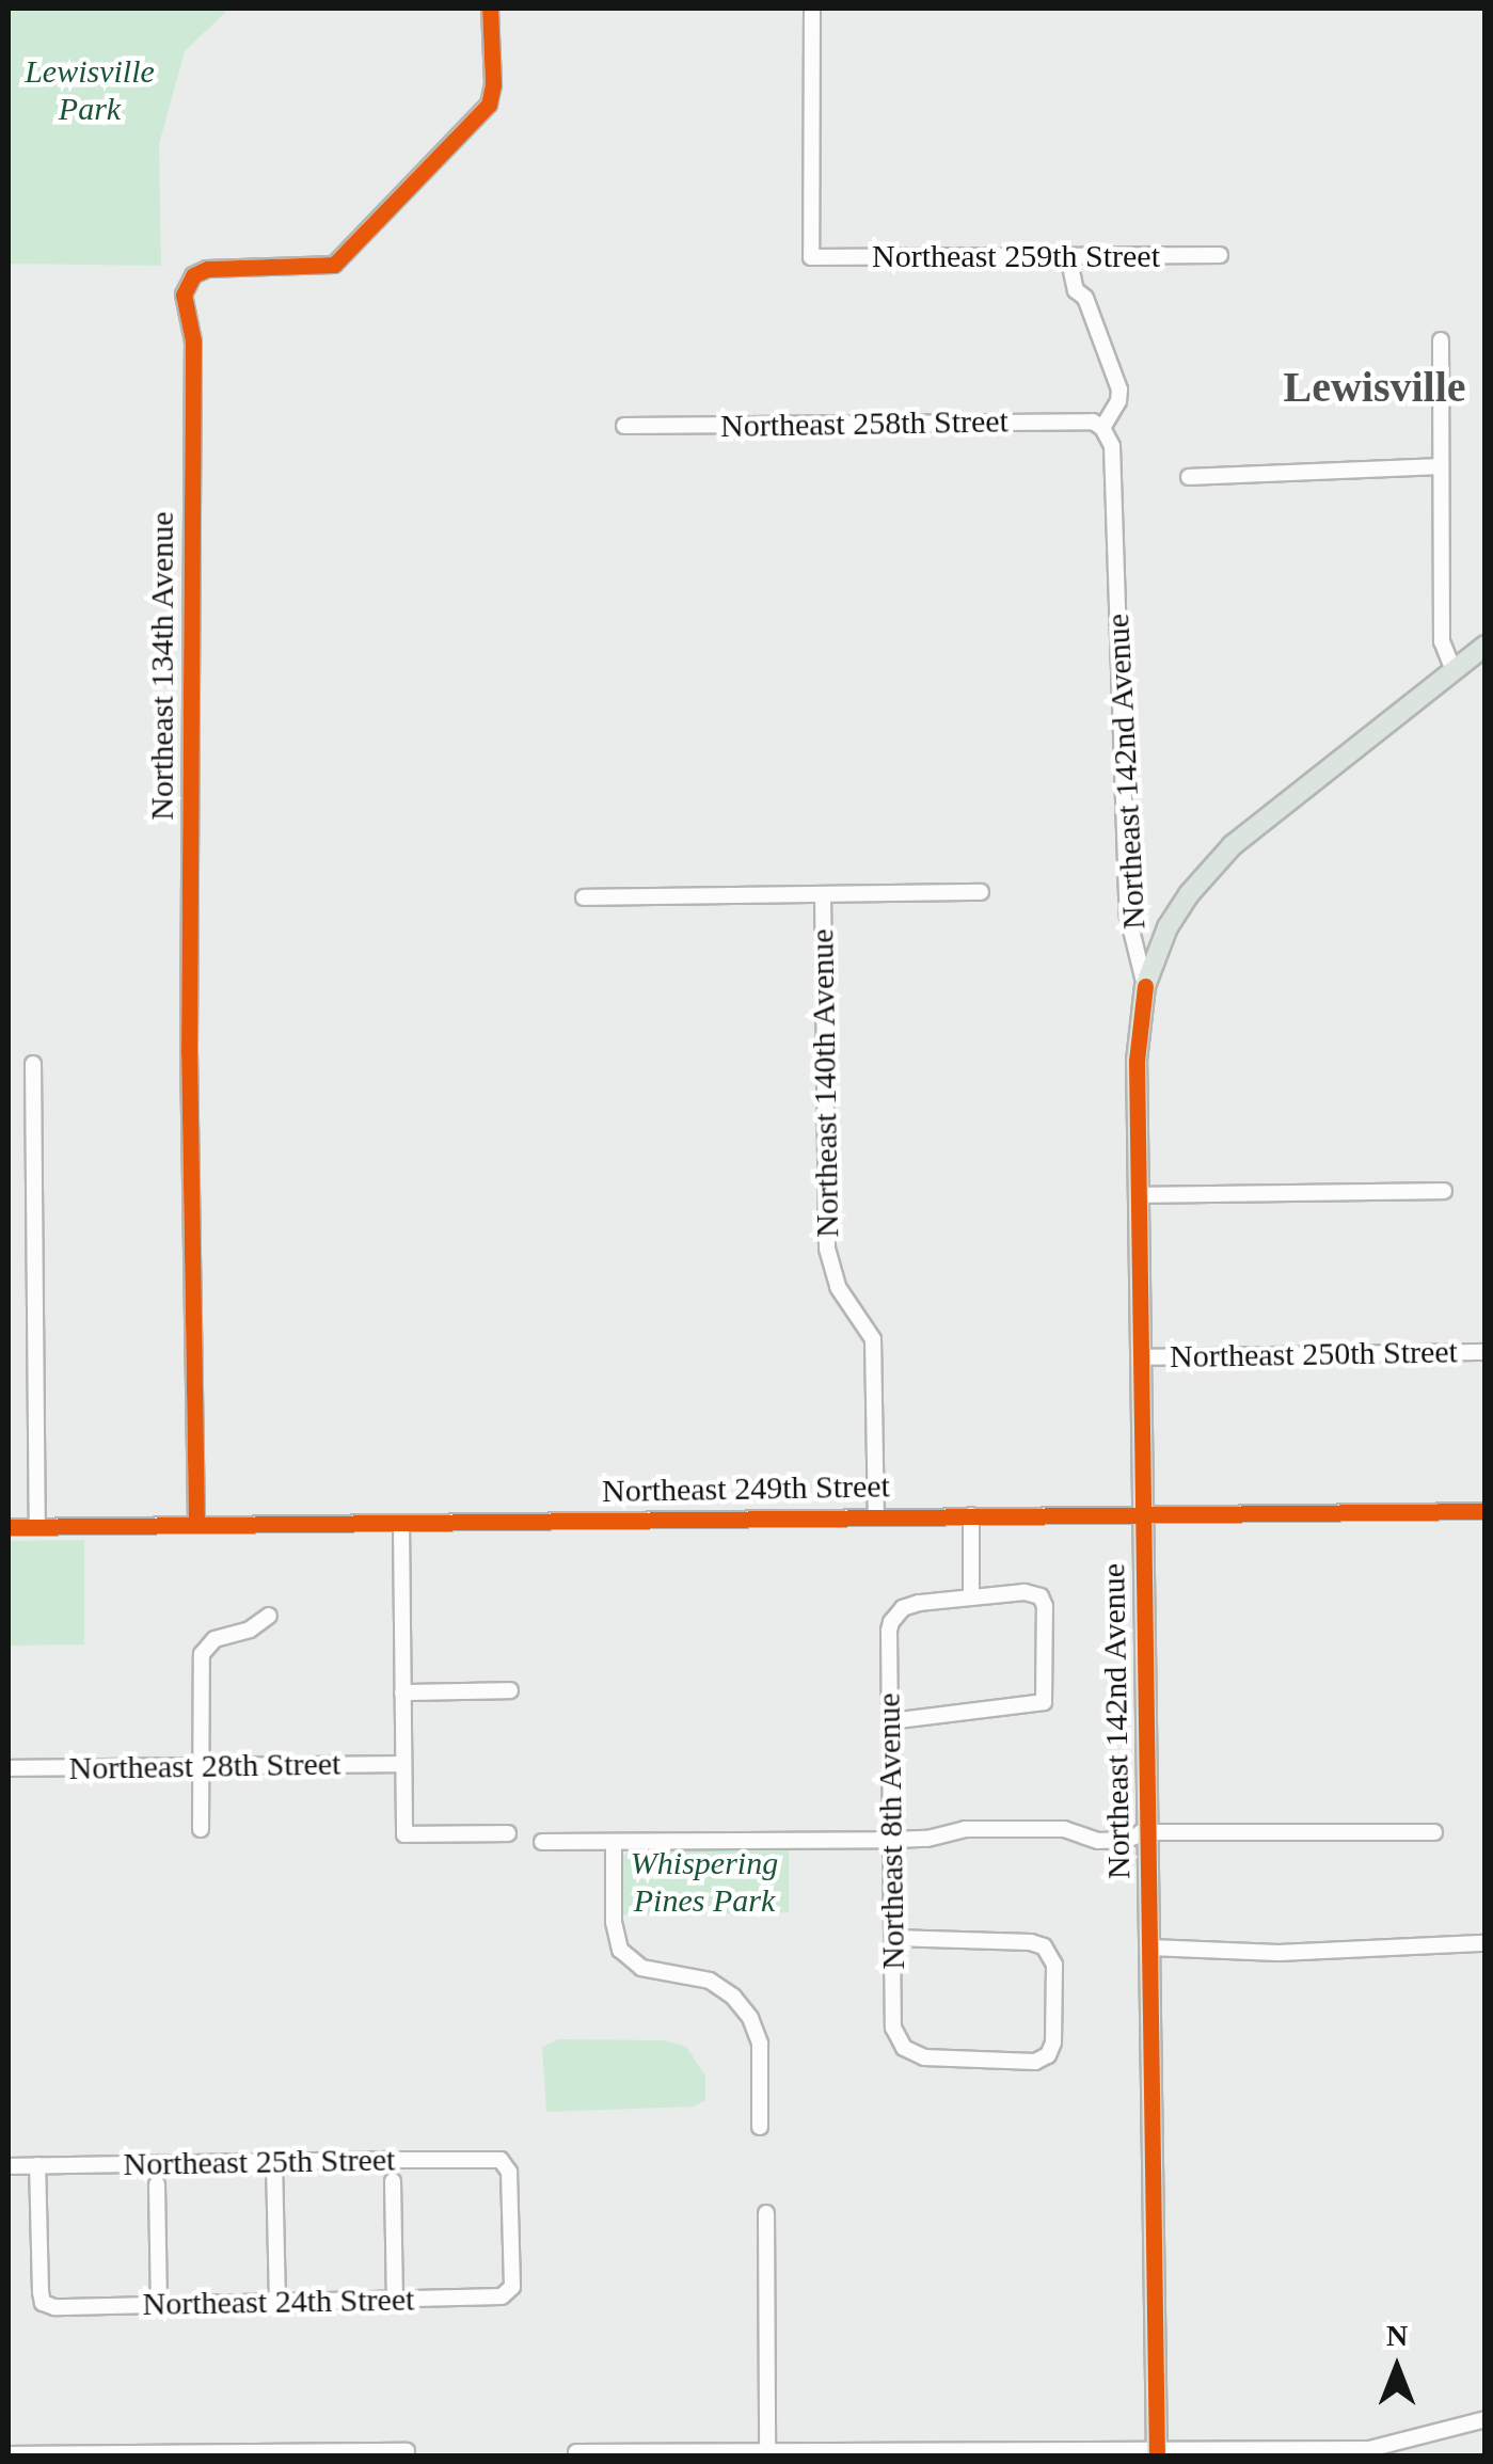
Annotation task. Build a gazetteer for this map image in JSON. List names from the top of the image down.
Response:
{
  "streets": {
    "main road": ["Northeast 142nd Avenue"],
    "street": [
      "Northeast 259th Street",
      "Northeast 258th Street",
      "Northeast 134th Avenue",
      "Northeast 140th Avenue",
      "Northeast 250th Street",
      "Northeast 249th Street",
      "Northeast 28th Street",
      "Northeast 8th Avenue",
      "Northeast 25th Street",
      "Northeast 24th Street"
    ]
  },
  "crossings": [
    ["Northeast 259th Street", "Northeast 142nd Avenue"],
    ["Northeast 258th Street", "Northeast 142nd Avenue"],
    ["Northeast 134th Avenue", "Northeast 249th Street"],
    ["Northeast 142nd Avenue", "Northeast 250th Street"],
    ["Northeast 142nd Avenue", "Northeast 249th Street"],
    ["Northeast 140th Avenue", "Northeast 249th Street"],
    ["Northeast 25th Street", "Northeast 24th Street"]
  ],
  "districts": ["Lewisville"],
  "parks": ["Lewisville Park", "Whispering Pines Park"],
  "north": "top"
}
